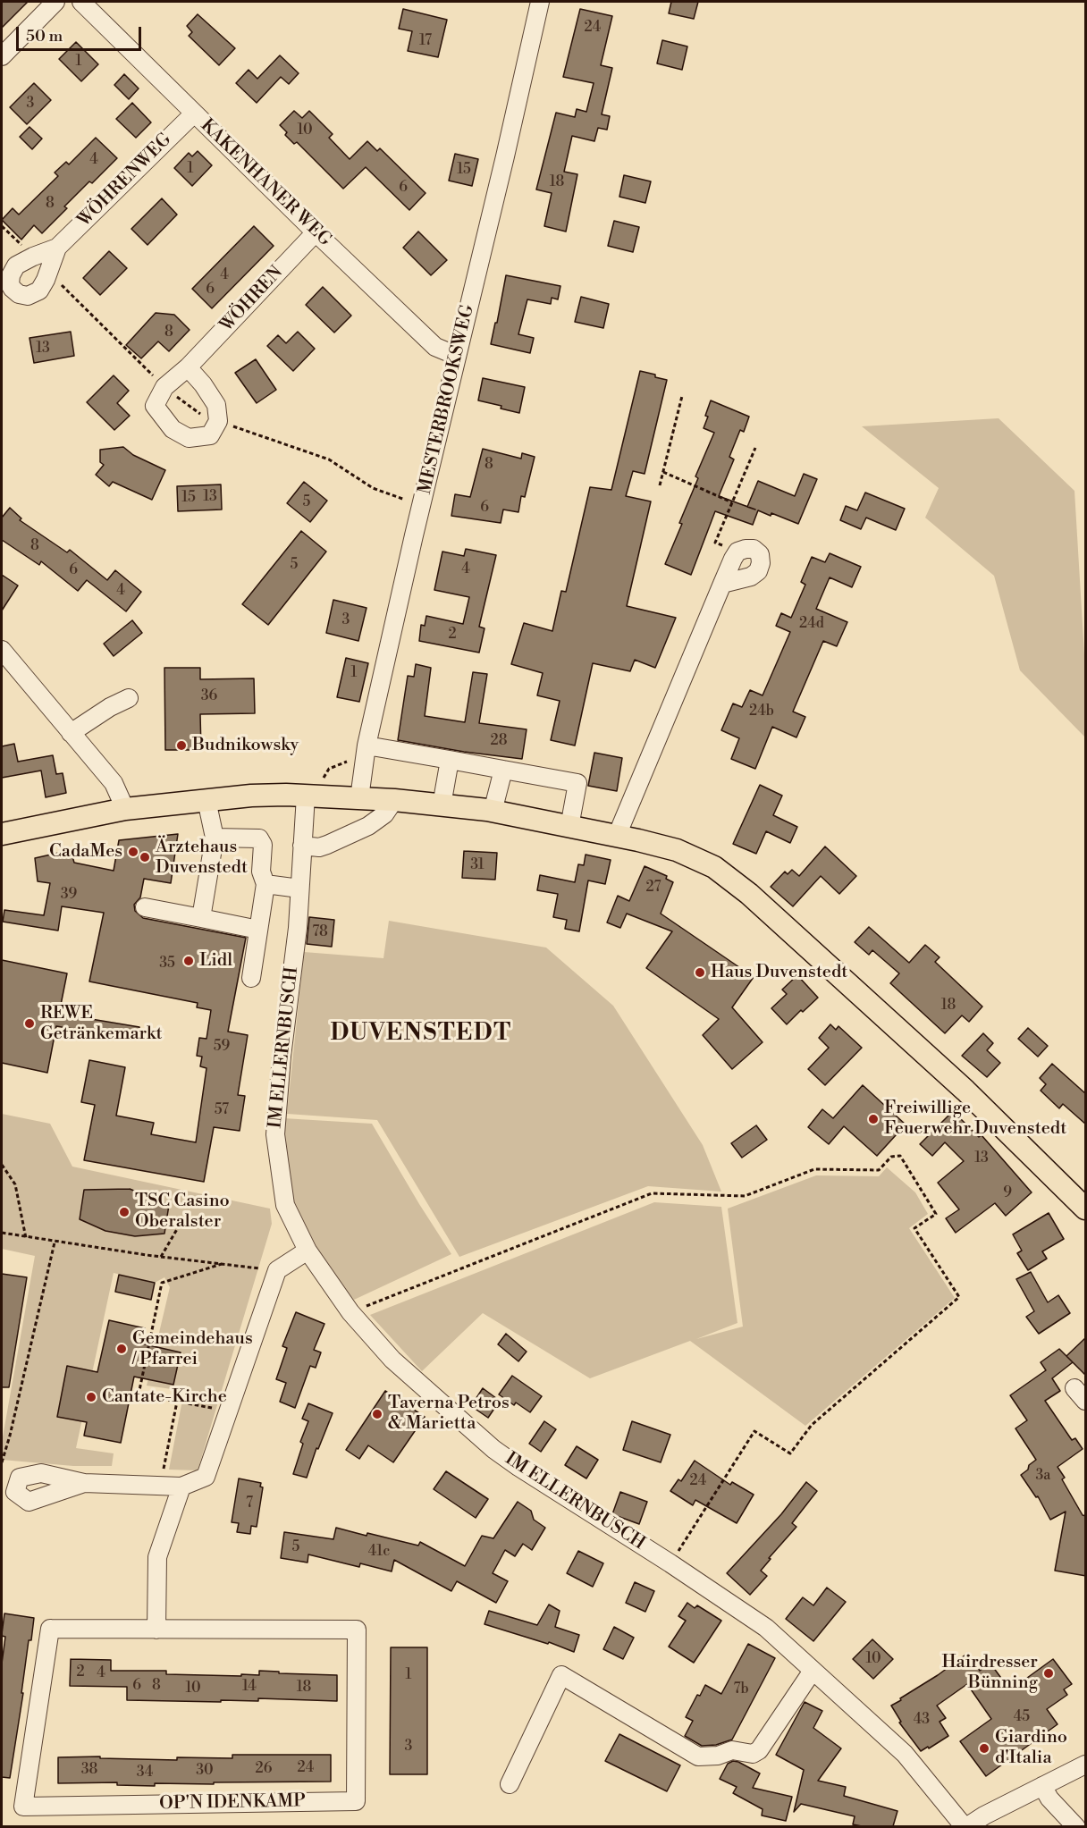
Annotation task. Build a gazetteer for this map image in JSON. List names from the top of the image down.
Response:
{
  "streets": {
    "street": [
      "WÖHRENWEG",
      "KAKENHANER WEG",
      "WÖHREN",
      "MESTERBROOKSWEG",
      "IM ELLERNBUSCH",
      "OP'N IDENKAMP"
    ]
  },
  "crossings": [
    ["WÖHRENWEG", "KAKENHANER WEG"],
    ["KAKENHANER WEG", "WÖHREN"],
    ["KAKENHANER WEG", "MESTERBROOKSWEG"]
  ],
  "districts": ["DUVENSTEDT"],
  "places": [
    "Budnikowsky",
    "CadaMes",
    "Ärztehaus Duvenstedt",
    "Lidl",
    "Haus Duvenstedt",
    "REWE Getränkemarkt",
    "Freiwillige Feuerwehr Duvenstedt",
    "TSC Casino Oberalster",
    "Gemeindehaus / Pfarrei",
    "Cantate-Kirche",
    "Taverna Petros & Marietta",
    "Hairdresser Bünning",
    "Giardino d'Italia"
  ],
  "house_numbers": [
    "24",
    "17",
    "1",
    "3",
    "10",
    "4",
    "1",
    "15",
    "18",
    "6",
    "8",
    "4",
    "6",
    "8",
    "13",
    "8",
    "13",
    "15",
    "5",
    "6",
    "8",
    "5",
    "4",
    "6",
    "4",
    "3",
    "24d",
    "2",
    "1",
    "36",
    "24b",
    "28",
    "31",
    "27",
    "39",
    "78",
    "35",
    "18",
    "59",
    "57",
    "13",
    "9",
    "3a",
    "24",
    "7",
    "5",
    "41c",
    "10",
    "2",
    "4",
    "1",
    "6",
    "8",
    "14",
    "18",
    "10",
    "7b",
    "45",
    "43",
    "3",
    "24",
    "26",
    "38",
    "30",
    "34"
  ],
  "scale_bar": "50 m"
}
